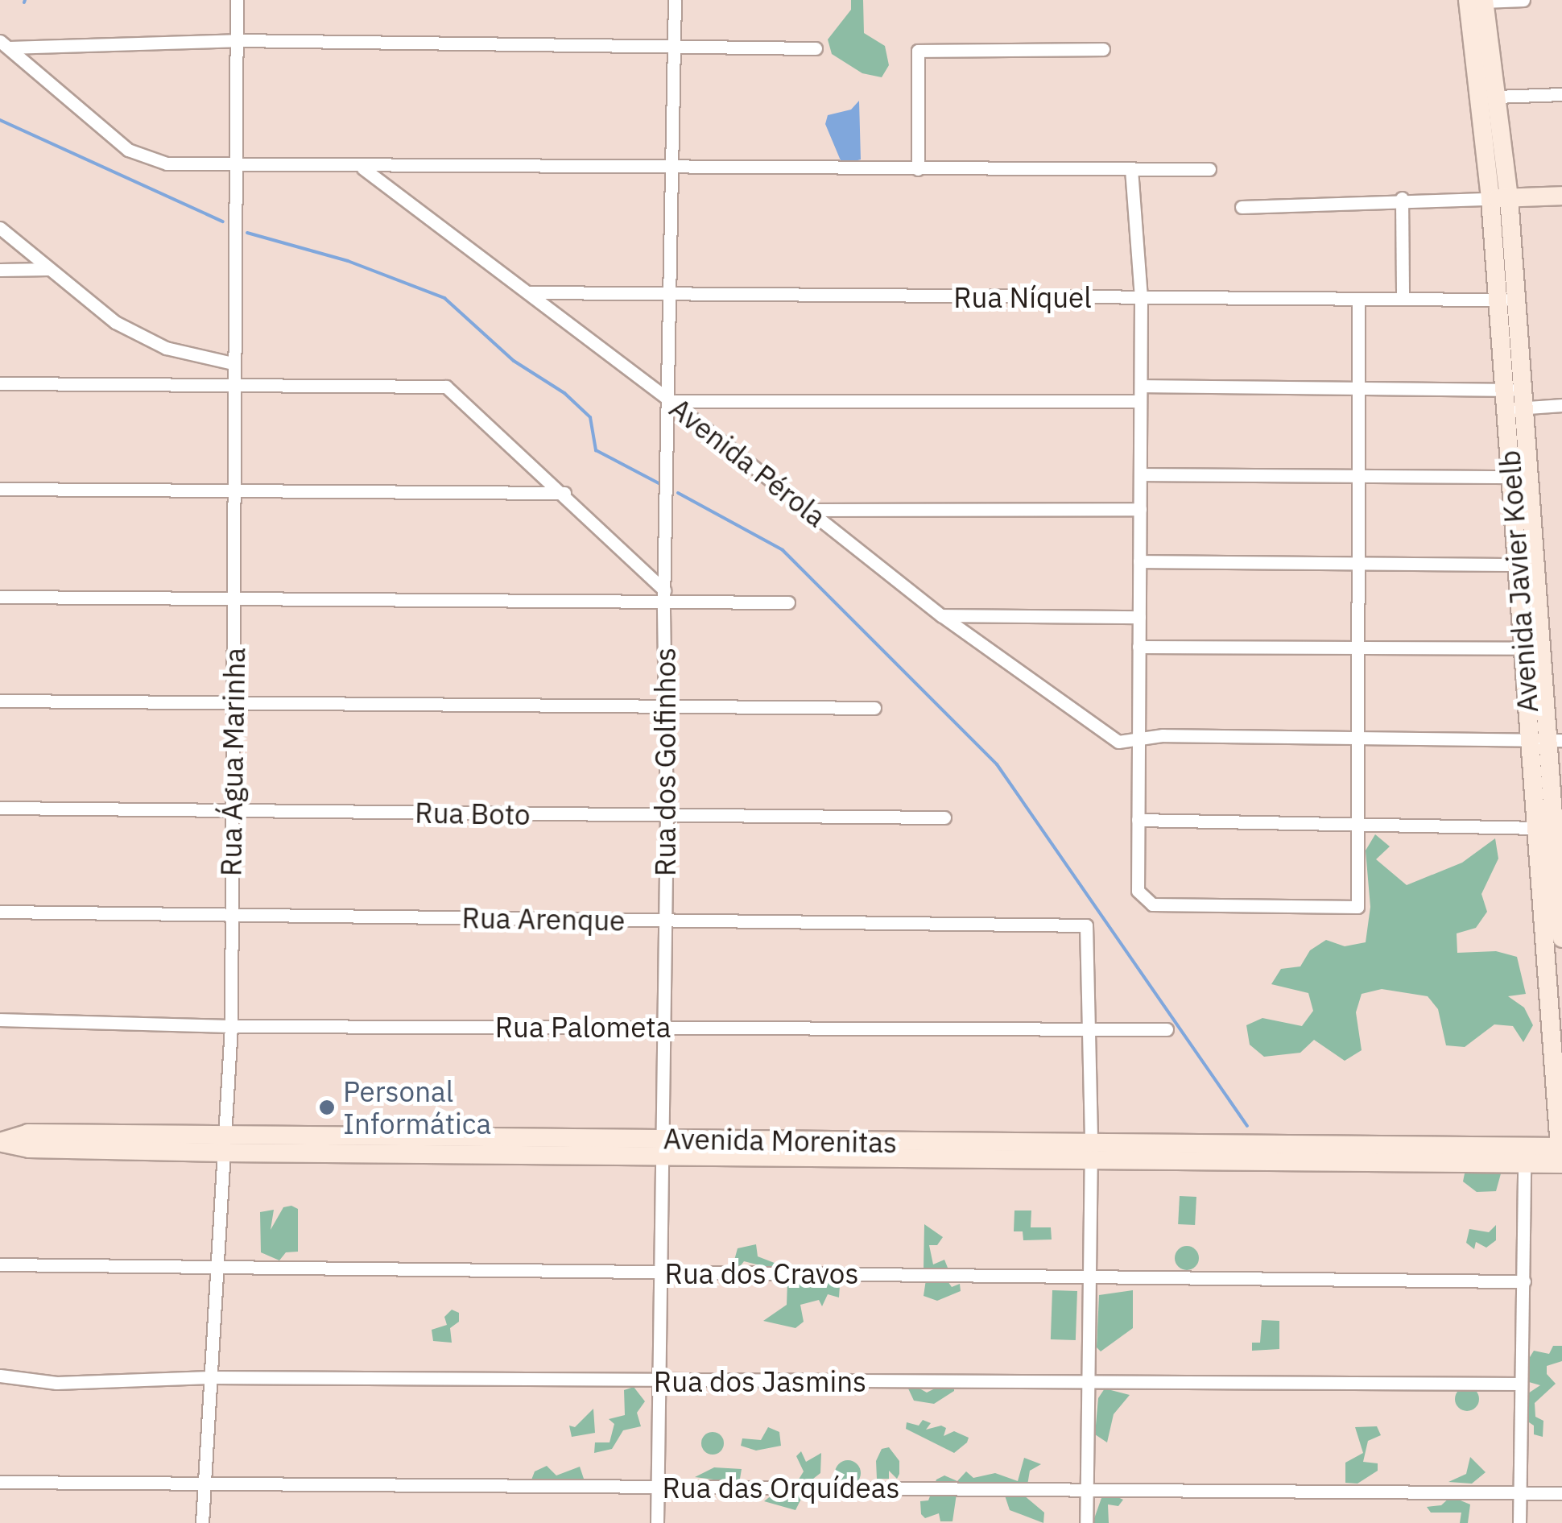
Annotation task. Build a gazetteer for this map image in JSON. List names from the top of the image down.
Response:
{
  "streets": {
    "main road": ["Avenida Javier Koelb", "Avenida Morenitas"],
    "street": [
      "Rua Níquel",
      "Avenida Pérola",
      "Rua Água Marinha",
      "Rua dos Golfinhos",
      "Rua Boto",
      "Rua Arenque",
      "Rua Palometa",
      "Rua dos Cravos",
      "Rua dos Jasmins",
      "Rua das Orquídeas"
    ]
  },
  "crossings": [
    ["Rua Níquel", "Avenida Pérola"],
    ["Rua Níquel", "Avenida Javier Koelb"],
    ["Rua Níquel", "Rua dos Golfinhos"],
    ["Avenida Pérola", "Rua dos Golfinhos"],
    ["Avenida Javier Koelb", "Avenida Morenitas"],
    ["Rua Água Marinha", "Rua Boto"],
    ["Rua Água Marinha", "Rua Arenque"],
    ["Rua Água Marinha", "Rua Palometa"],
    ["Rua Água Marinha", "Avenida Morenitas"],
    ["Rua Água Marinha", "Rua dos Cravos"],
    ["Rua Água Marinha", "Rua dos Jasmins"],
    ["Rua Água Marinha", "Rua das Orquídeas"],
    ["Rua dos Golfinhos", "Rua Boto"],
    ["Rua dos Golfinhos", "Rua Arenque"],
    ["Rua dos Golfinhos", "Rua Palometa"],
    ["Rua dos Golfinhos", "Avenida Morenitas"],
    ["Rua dos Golfinhos", "Rua dos Cravos"],
    ["Rua dos Golfinhos", "Rua dos Jasmins"],
    ["Rua dos Golfinhos", "Rua das Orquídeas"],
    ["Rua Arenque", "Rua Palometa"]
  ],
  "places": ["Personal Informática"]
}
